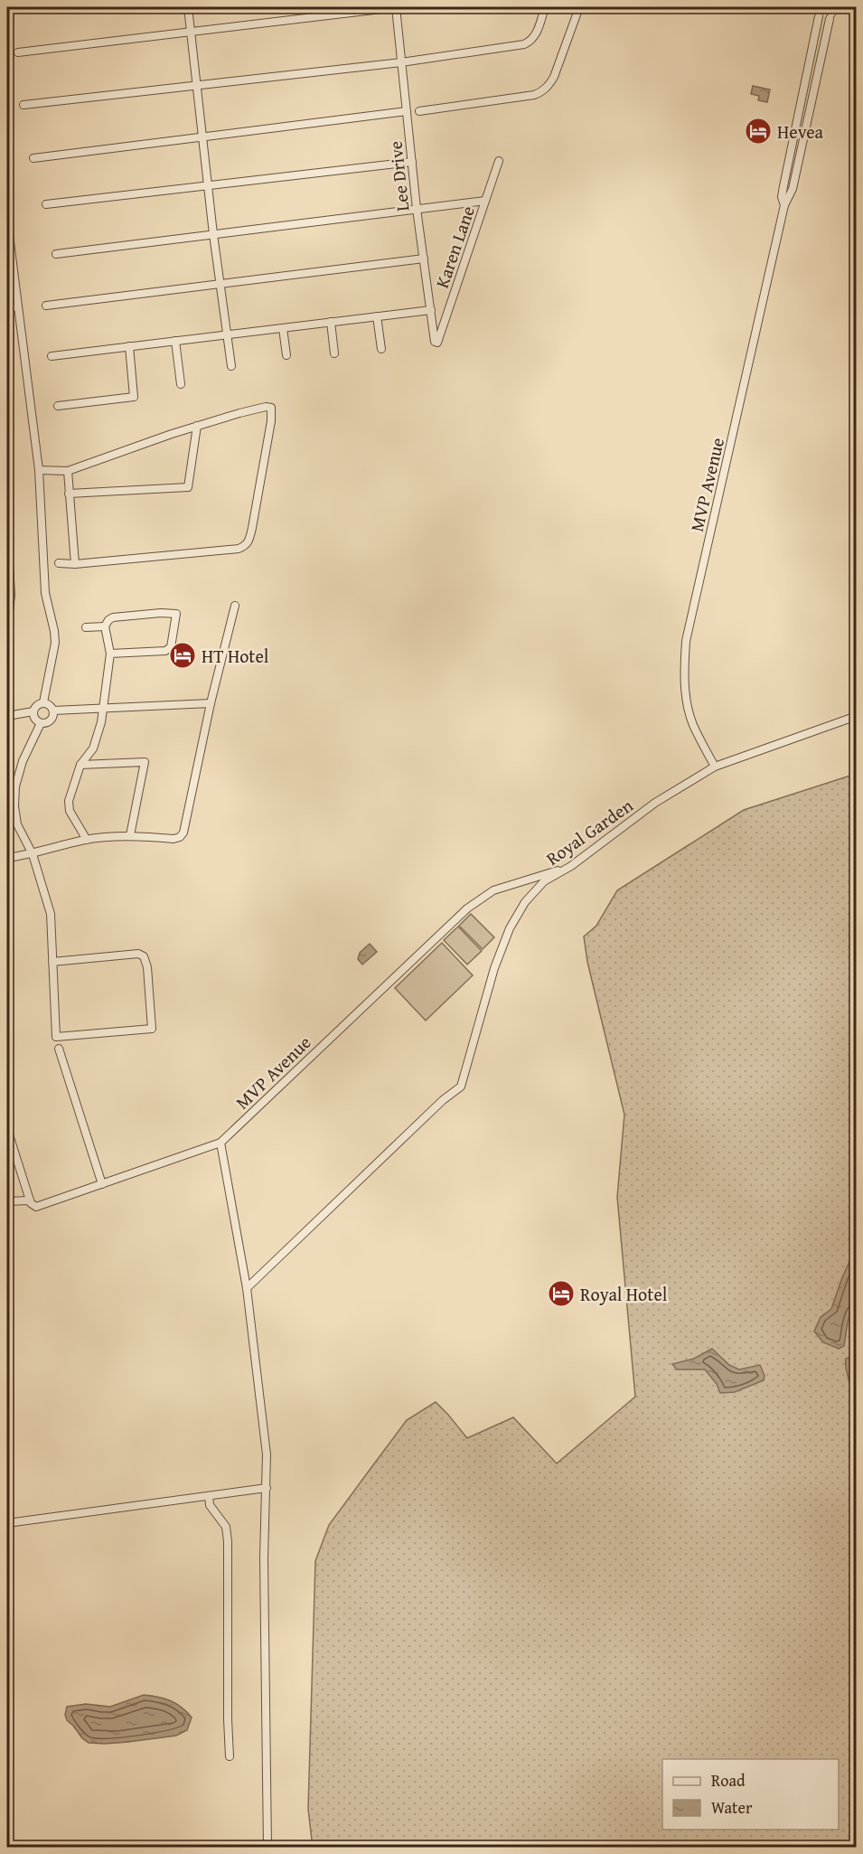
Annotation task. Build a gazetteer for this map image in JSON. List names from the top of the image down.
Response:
{
  "streets": {
    "street": [
      "Lee Drive",
      "Karen Lane",
      "MVP Avenue",
      "Royal Garden"
    ]
  },
  "crossings": [
    ["Lee Drive", "Karen Lane"],
    ["MVP Avenue", "Royal Garden"]
  ],
  "places": {
    "hotel": ["Hevea", "HT Hotel", "Royal Hotel"]
  },
  "legend": ["Road", "Water"]
}
